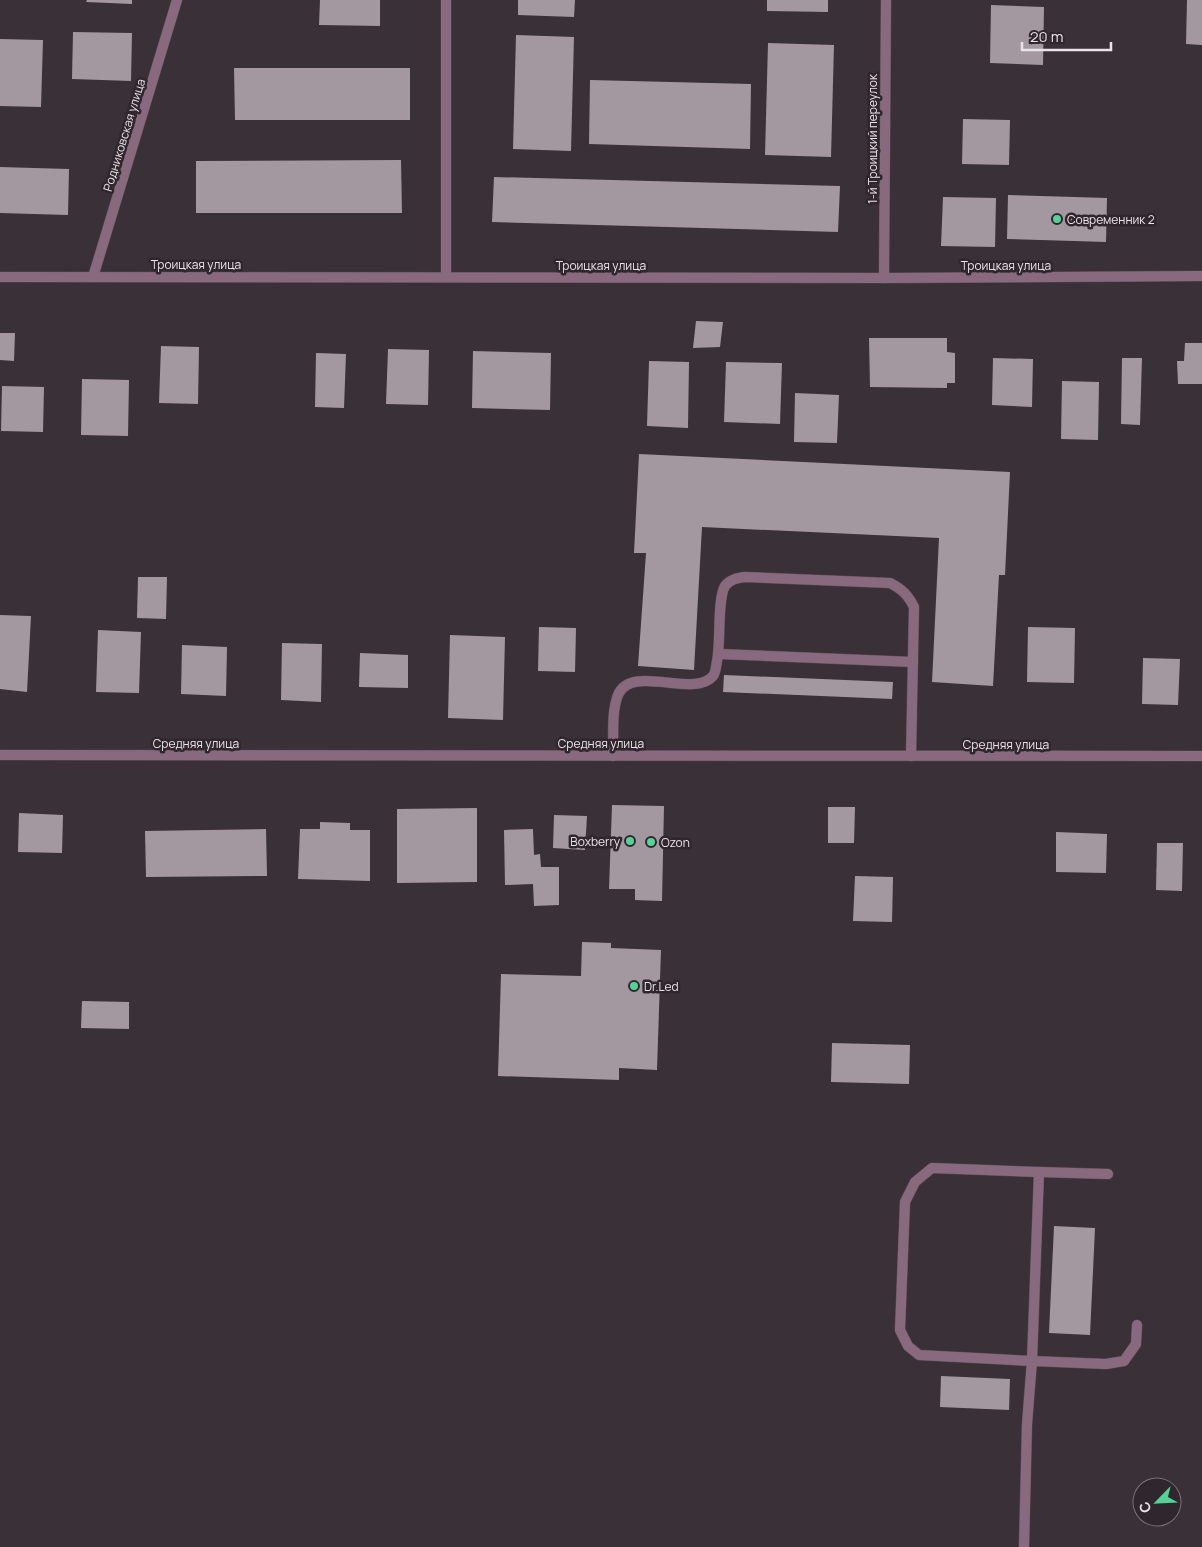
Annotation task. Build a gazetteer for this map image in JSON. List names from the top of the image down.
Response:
{
  "streets": {
    "street": [
      "Родниковская улица",
      "1-й Троицкий переулок",
      "Троицкая улица",
      "Средняя улица"
    ]
  },
  "crossings": [
    ["Родниковская улица", "Троицкая улица"],
    ["1-й Троицкий переулок", "Троицкая улица"]
  ],
  "places": [
    "Современник 2",
    "Boxberry",
    "Ozon",
    "Dr.Led"
  ],
  "scale_bar": "20 m",
  "north": "bottom left"
}
